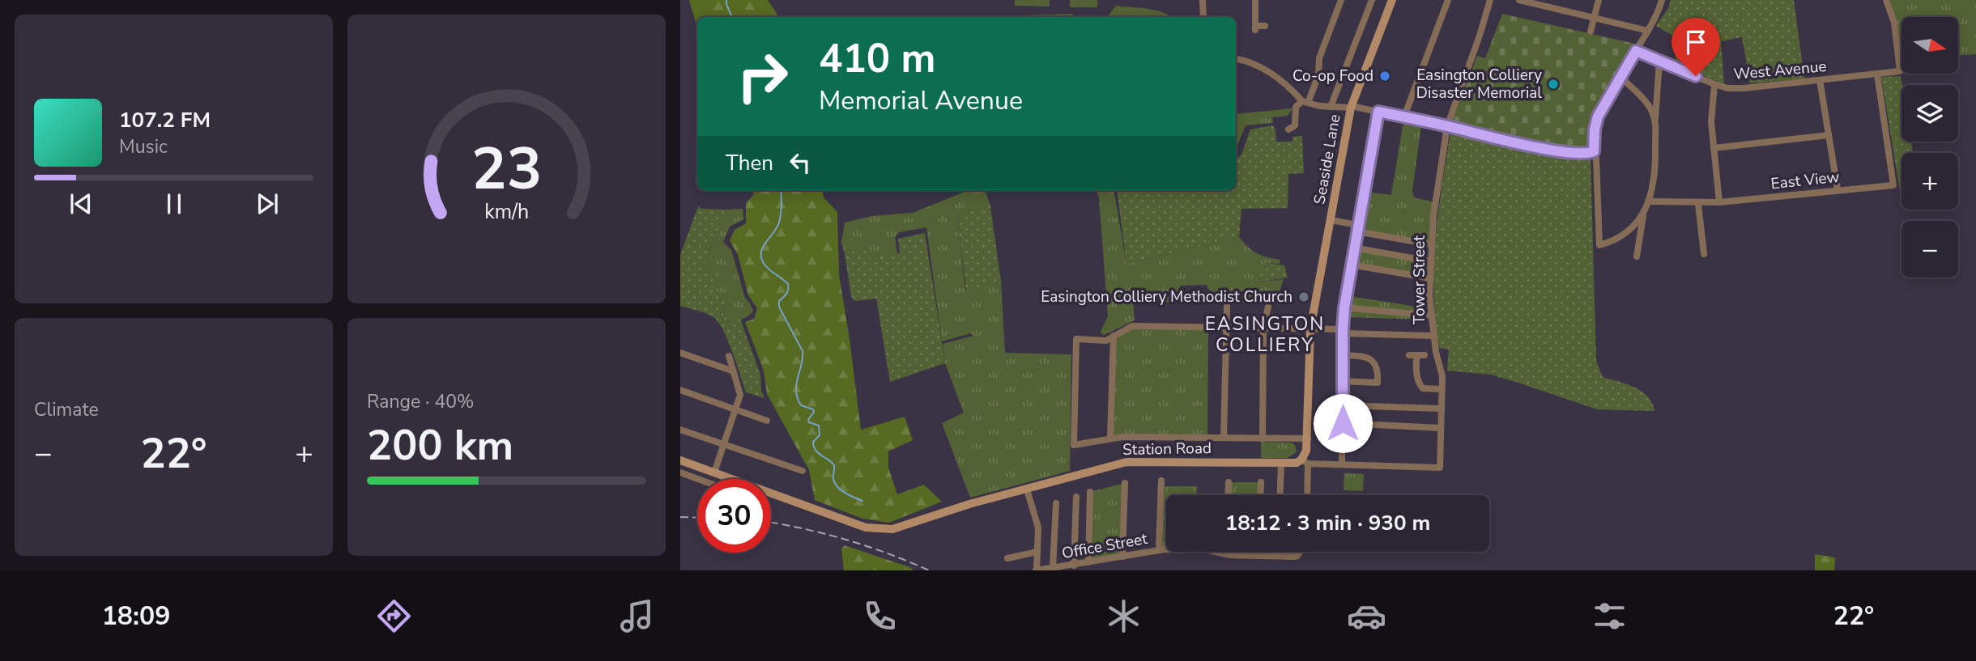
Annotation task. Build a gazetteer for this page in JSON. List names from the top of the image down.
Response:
{
  "streets": {
    "main road": ["Seaside Lane", "Station Road"],
    "street": [
      "West Avenue",
      "East View",
      "Tower Street",
      "Office Street"
    ]
  },
  "crossings": [
    ["West Avenue", "East View"],
    ["Seaside Lane", "Station Road"]
  ],
  "districts": ["EASINGTON COLLIERY"],
  "places": ["Co-op Food", "Easington Colliery Disaster Memorial", "Easington Colliery Methodist Church"],
  "north": "right",
  "page": {
    "map_buttons": ["+", "−"],
    "turn": ["410 m", "Memorial Avenue"],
    "song": ["107.2 FM", "Music"],
    "then": "Then",
    "tile": [
      "Climate",
      ["Range · 40%", "200 km"]
    ],
    "heat": ["−", "22°", "+"],
    "limit": "30",
    "trip": "18:12 · 3 min · 930 m",
    "tabs": ["18:09", "22°"],
    "gauge": ["23", "km/h"]
  }
}
